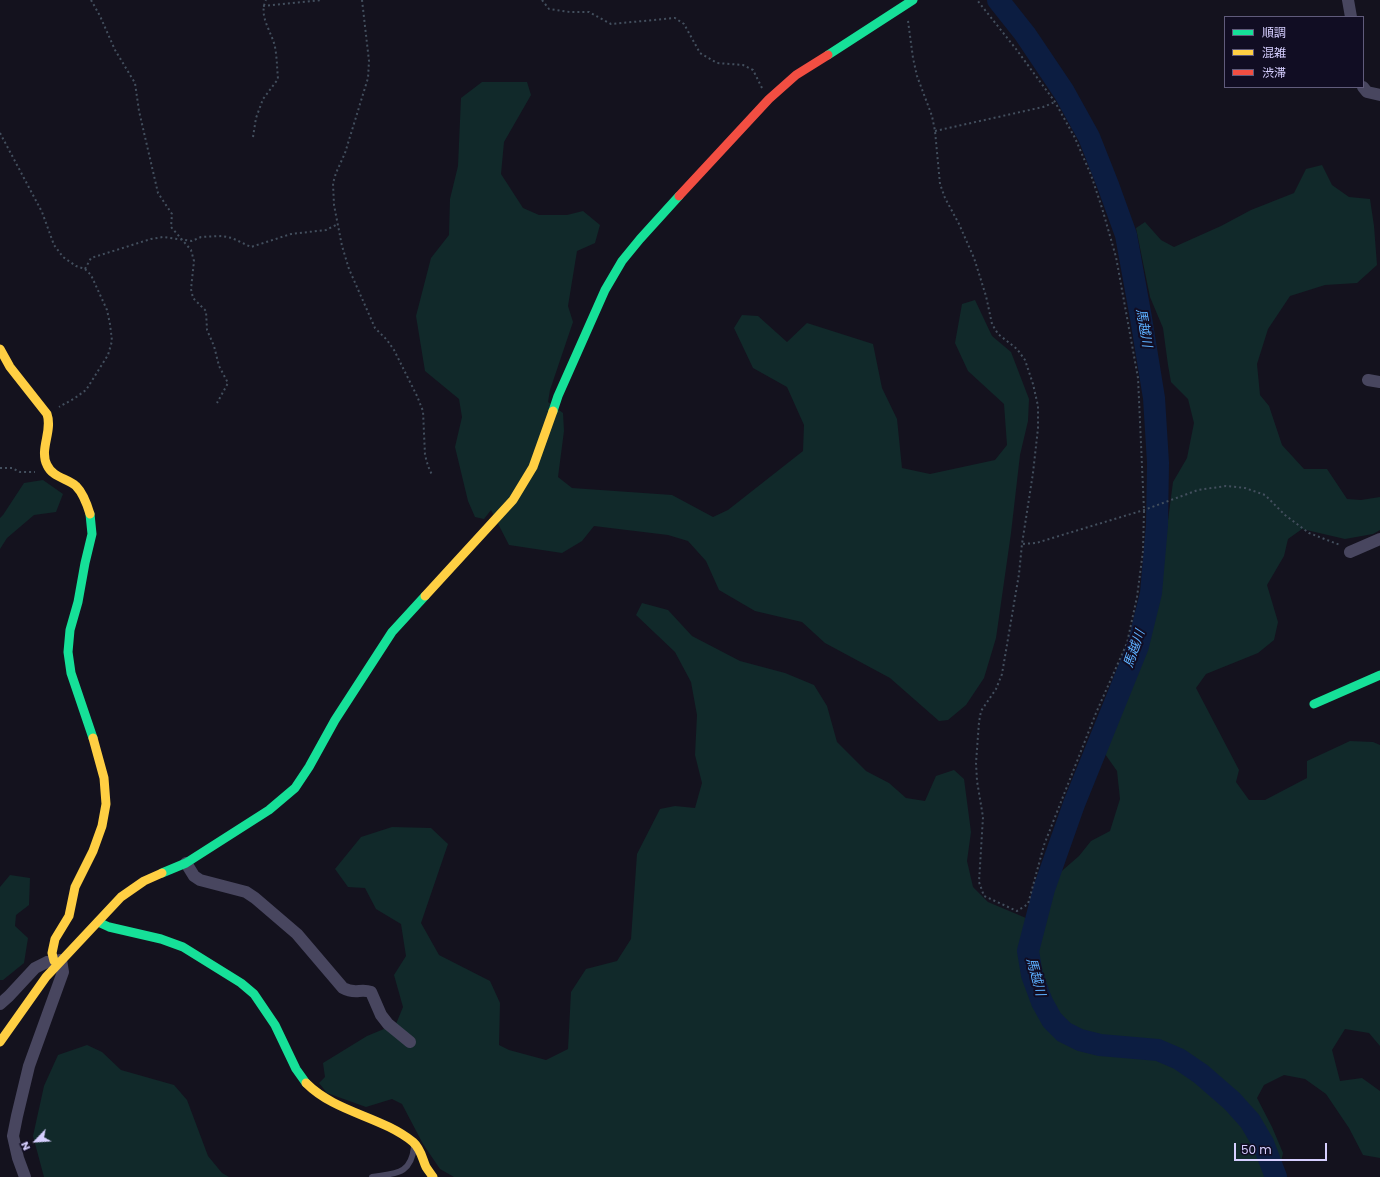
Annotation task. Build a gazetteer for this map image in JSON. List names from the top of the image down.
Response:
{
  "water": ["馬越川"],
  "legend": ["順調", "混雑", "渋滞"],
  "scale_bar": "50 m",
  "north": "bottom left"
}
